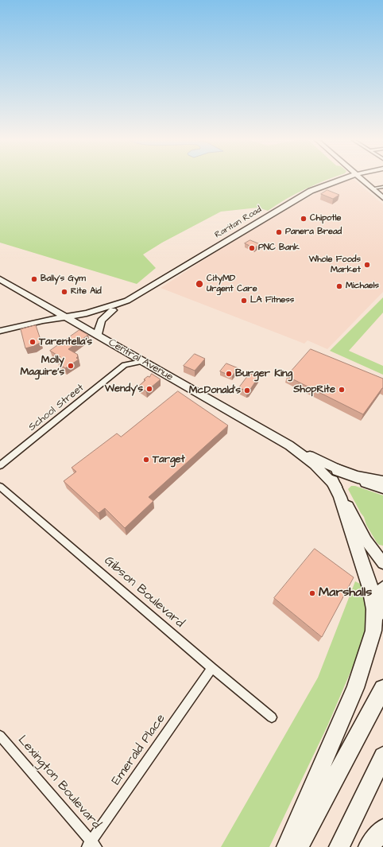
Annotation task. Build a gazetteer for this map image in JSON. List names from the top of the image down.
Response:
{
  "streets": {
    "main road": ["Raritan Road", "Central Avenue"],
    "street": [
      "School Street",
      "Gibson Boulevard",
      "Emerald Place",
      "Lexington Boulevard"
    ]
  },
  "crossings": [
    ["Raritan Road", "Central Avenue"],
    ["Central Avenue", "School Street"],
    ["Gibson Boulevard", "Emerald Place"],
    ["Emerald Place", "Lexington Boulevard"]
  ],
  "places": [
    "Chipotle",
    "Panera Bread",
    "PNC Bank",
    "Whole Foods Market",
    "Bally's Gym",
    "CityMD Urgent Care",
    "Michaels",
    "Rite Aid",
    "LA Fitness",
    "Tarentella's",
    "Molly Maguire's",
    "Burger King",
    "Wendy's",
    "ShopRite",
    "McDonald's",
    "Target",
    "Marshalls"
  ]
}
